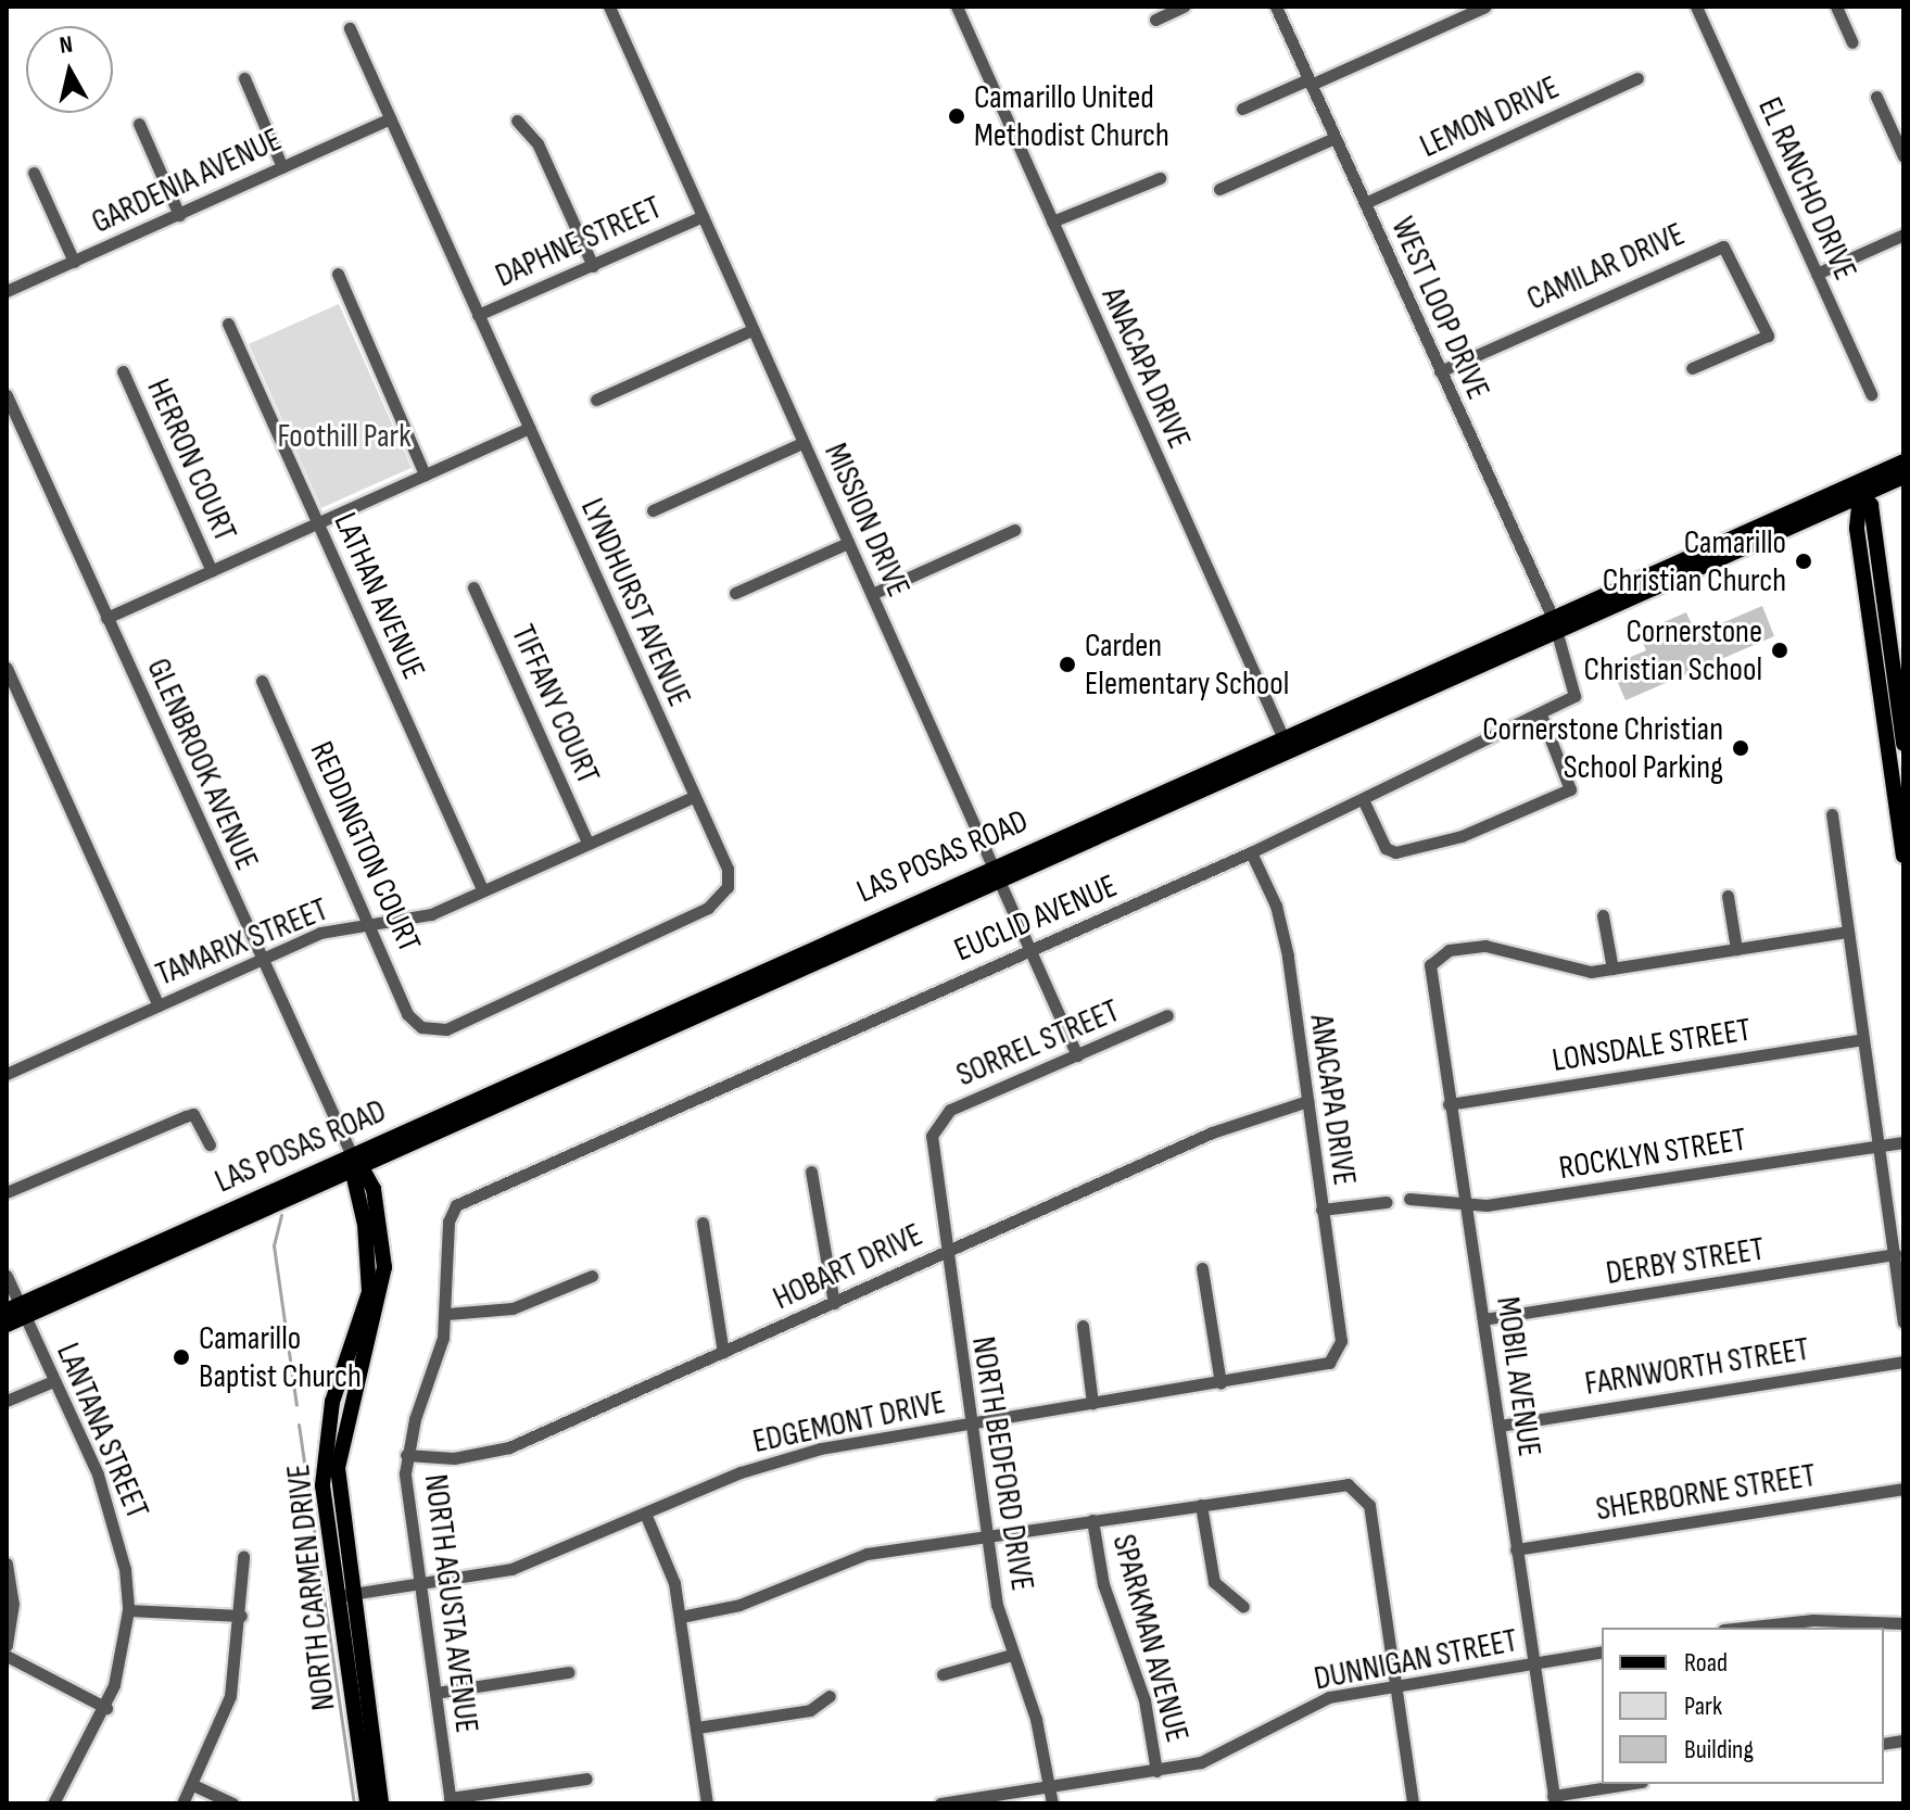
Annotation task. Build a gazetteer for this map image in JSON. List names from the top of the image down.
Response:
{
  "streets": {
    "main road": ["LAS POSAS ROAD", "NORTH CARMEN DRIVE"],
    "street": [
      "LEMON DRIVE",
      "GARDENIA AVENUE",
      "EL RANCHO DRIVE",
      "DAPHNE STREET",
      "CAMILAR DRIVE",
      "WEST LOOP DRIVE",
      "ANACAPA DRIVE",
      "HERRON COURT",
      "MISSION DRIVE",
      "LATHAN AVENUE",
      "LYNDHURST AVENUE",
      "TIFFANY COURT",
      "GLENBROOK AVENUE",
      "REDDINGTON COURT",
      "EUCLID AVENUE",
      "TAMARIX STREET",
      "SORREL STREET",
      "LONSDALE STREET",
      "ROCKLYN STREET",
      "DERBY STREET",
      "HOBART DRIVE",
      "FARNWORTH STREET",
      "MOBIL AVENUE",
      "EDGEMONT DRIVE",
      "LANTANA STREET",
      "NORTH BEDFORD DRIVE",
      "SHERBORNE STREET",
      "NORTH AGUSTA AVENUE",
      "SPARKMAN AVENUE",
      "DUNNIGAN STREET"
    ]
  },
  "crossings": [
    ["LEMON DRIVE", "WEST LOOP DRIVE"],
    ["GARDENIA AVENUE", "LYNDHURST AVENUE"],
    ["DAPHNE STREET", "MISSION DRIVE"],
    ["DAPHNE STREET", "LYNDHURST AVENUE"],
    ["CAMILAR DRIVE", "WEST LOOP DRIVE"],
    ["WEST LOOP DRIVE", "LAS POSAS ROAD"],
    ["WEST LOOP DRIVE", "EUCLID AVENUE"],
    ["ANACAPA DRIVE", "LAS POSAS ROAD"],
    ["ANACAPA DRIVE", "EUCLID AVENUE"],
    ["ANACAPA DRIVE", "HOBART DRIVE"],
    ["ANACAPA DRIVE", "EDGEMONT DRIVE"],
    ["MISSION DRIVE", "LAS POSAS ROAD"],
    ["MISSION DRIVE", "EUCLID AVENUE"],
    ["MISSION DRIVE", "SORREL STREET"],
    ["LATHAN AVENUE", "TAMARIX STREET"],
    ["LYNDHURST AVENUE", "REDDINGTON COURT"],
    ["LYNDHURST AVENUE", "TAMARIX STREET"],
    ["TIFFANY COURT", "TAMARIX STREET"],
    ["GLENBROOK AVENUE", "LAS POSAS ROAD"],
    ["GLENBROOK AVENUE", "TAMARIX STREET"],
    ["GLENBROOK AVENUE", "NORTH CARMEN DRIVE"],
    ["REDDINGTON COURT", "TAMARIX STREET"],
    ["LAS POSAS ROAD", "EUCLID AVENUE"],
    ["LAS POSAS ROAD", "LANTANA STREET"],
    ["LAS POSAS ROAD", "NORTH CARMEN DRIVE"],
    ["EUCLID AVENUE", "NORTH AGUSTA AVENUE"],
    ["SORREL STREET", "NORTH BEDFORD DRIVE"],
    ["LONSDALE STREET", "MOBIL AVENUE"],
    ["ROCKLYN STREET", "MOBIL AVENUE"],
    ["DERBY STREET", "MOBIL AVENUE"],
    ["HOBART DRIVE", "NORTH BEDFORD DRIVE"],
    ["HOBART DRIVE", "NORTH AGUSTA AVENUE"],
    ["FARNWORTH STREET", "MOBIL AVENUE"],
    ["MOBIL AVENUE", "SHERBORNE STREET"],
    ["MOBIL AVENUE", "DUNNIGAN STREET"],
    ["EDGEMONT DRIVE", "NORTH BEDFORD DRIVE"],
    ["EDGEMONT DRIVE", "NORTH CARMEN DRIVE"],
    ["EDGEMONT DRIVE", "NORTH AGUSTA AVENUE"],
    ["NORTH BEDFORD DRIVE", "DUNNIGAN STREET"],
    ["SPARKMAN AVENUE", "DUNNIGAN STREET"]
  ],
  "parks": ["Foothill Park"],
  "places": [
    "Camarillo United Methodist Church",
    "Camarillo Christian Church",
    "Cornerstone Christian School",
    "Carden Elementary School",
    "Cornerstone Christian School Parking",
    "Camarillo Baptist Church"
  ],
  "legend": ["Road", "Park", "Building"],
  "north": "top"
}
